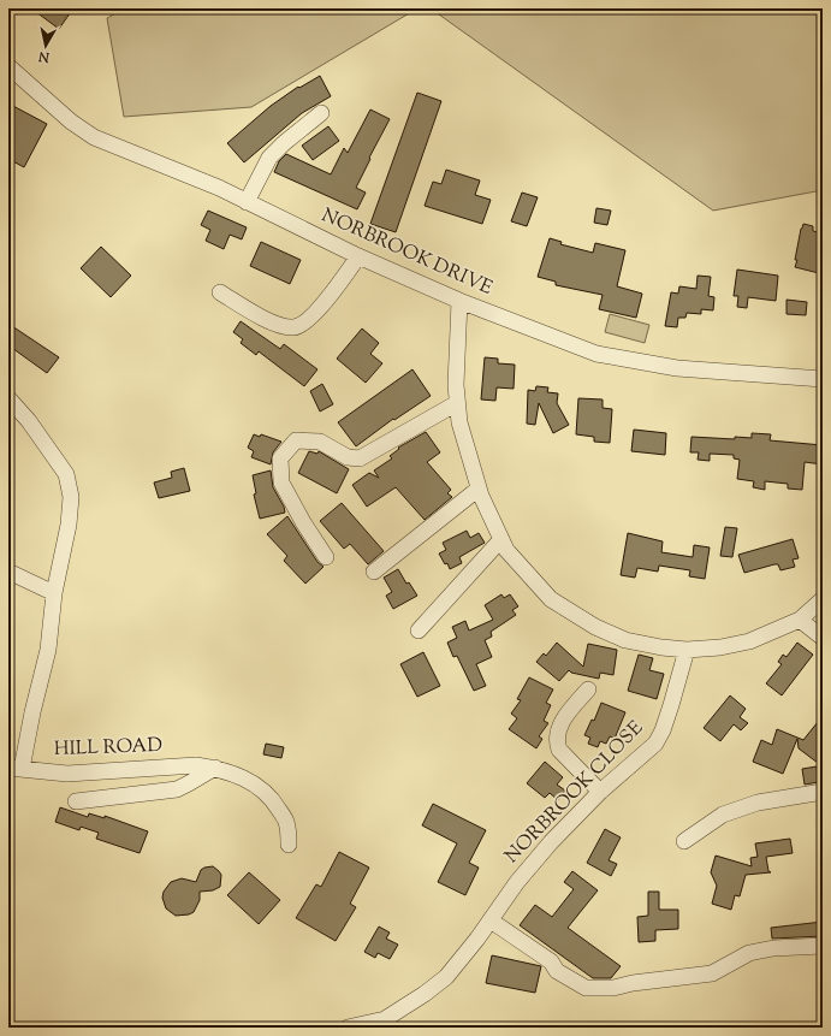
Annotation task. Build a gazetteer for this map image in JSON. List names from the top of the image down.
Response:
{
  "streets": {
    "street": ["NORBROOK DRIVE", "HILL ROAD", "NORBROOK CLOSE"]
  },
  "north": "bottom"
}
